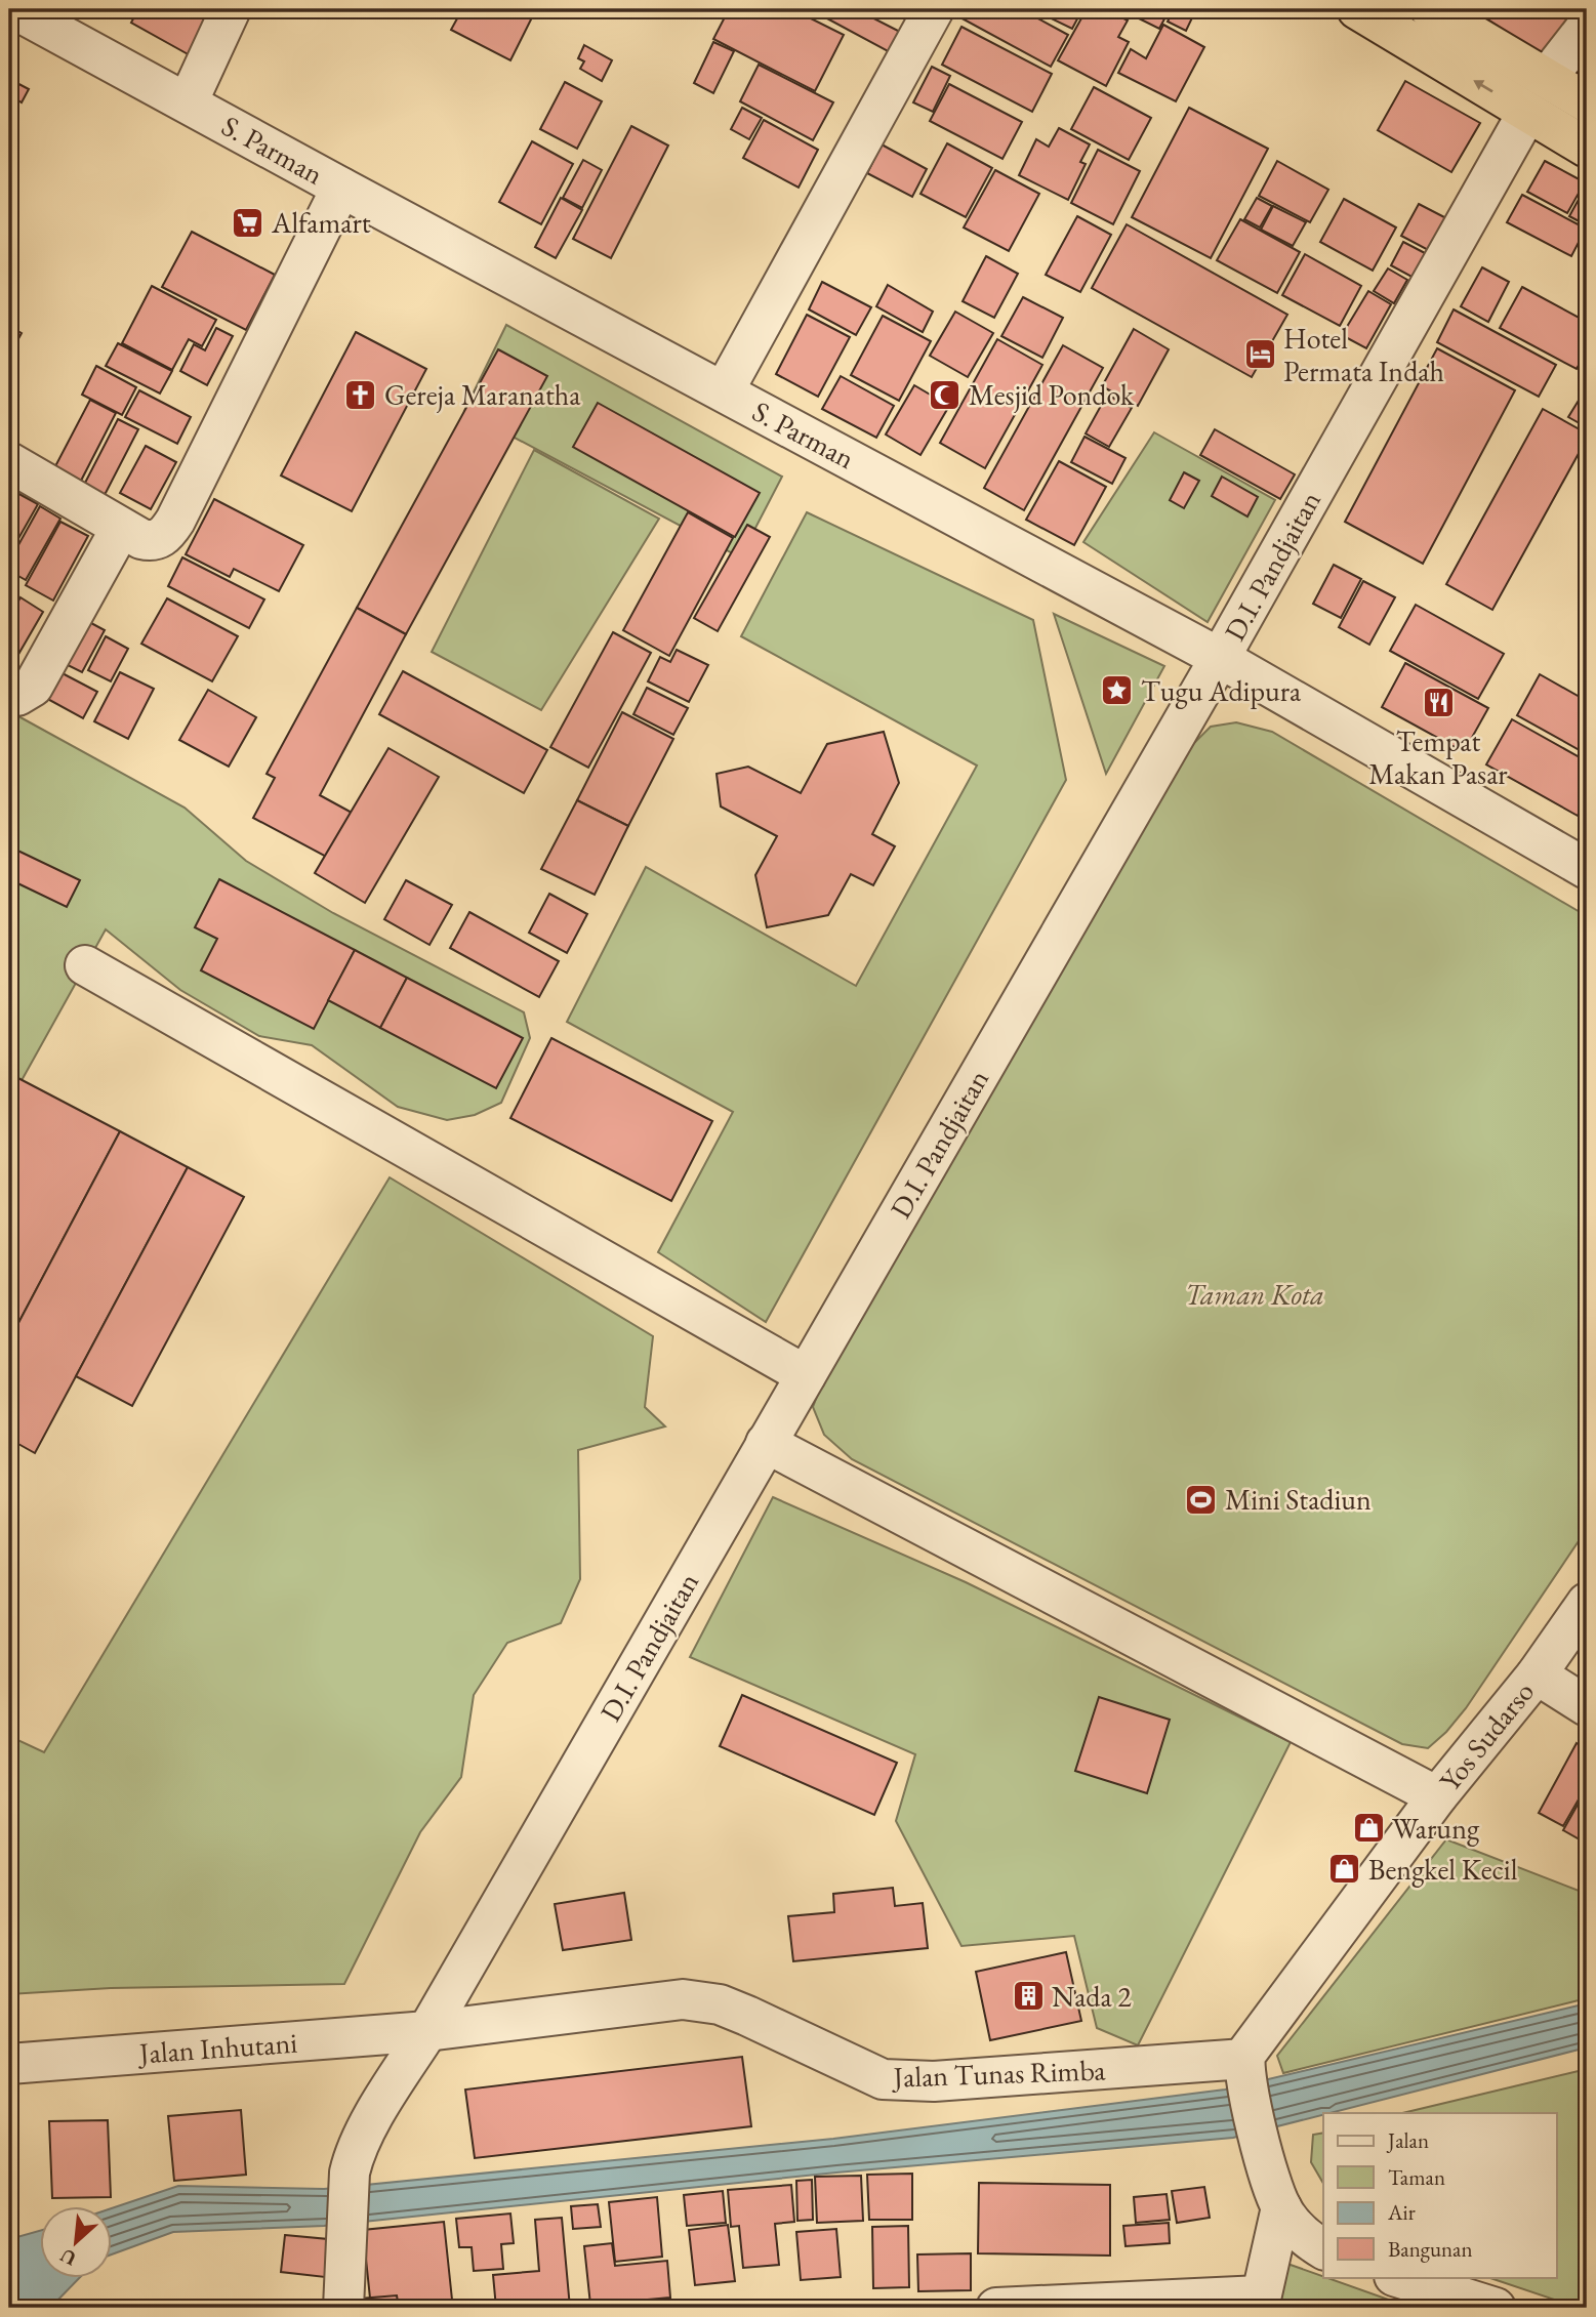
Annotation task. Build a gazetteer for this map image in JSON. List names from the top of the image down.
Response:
{
  "streets": {
    "street": [
      "S. Parman",
      "D.I. Pandjaitan",
      "Yos Sudarso",
      "Jalan Inhutani",
      "Jalan Tunas Rimba"
    ]
  },
  "crossings": [
    ["S. Parman", "D.I. Pandjaitan"],
    ["D.I. Pandjaitan", "Jalan Inhutani"],
    ["D.I. Pandjaitan", "Jalan Tunas Rimba"],
    ["Yos Sudarso", "Jalan Tunas Rimba"],
    ["Jalan Inhutani", "Jalan Tunas Rimba"]
  ],
  "parks": ["Taman Kota"],
  "places": {
    "supermarket": ["Alfamart"],
    "hotel": ["Hotel Permata Indah"],
    "church": ["Gereja Maranatha"],
    "mosque": ["Mesjid Pondok"],
    "place": ["Tugu Adipura"],
    "restaurant": ["Tempat Makan Pasar"],
    "sports": ["Mini Stadiun"],
    "shop": ["Warung", "Bengkel Kecil"],
    "building": ["Nada 2"]
  },
  "legend": [
    "Jalan",
    "Taman",
    "Air",
    "Bangunan"
  ],
  "north": "bottom left"
}
